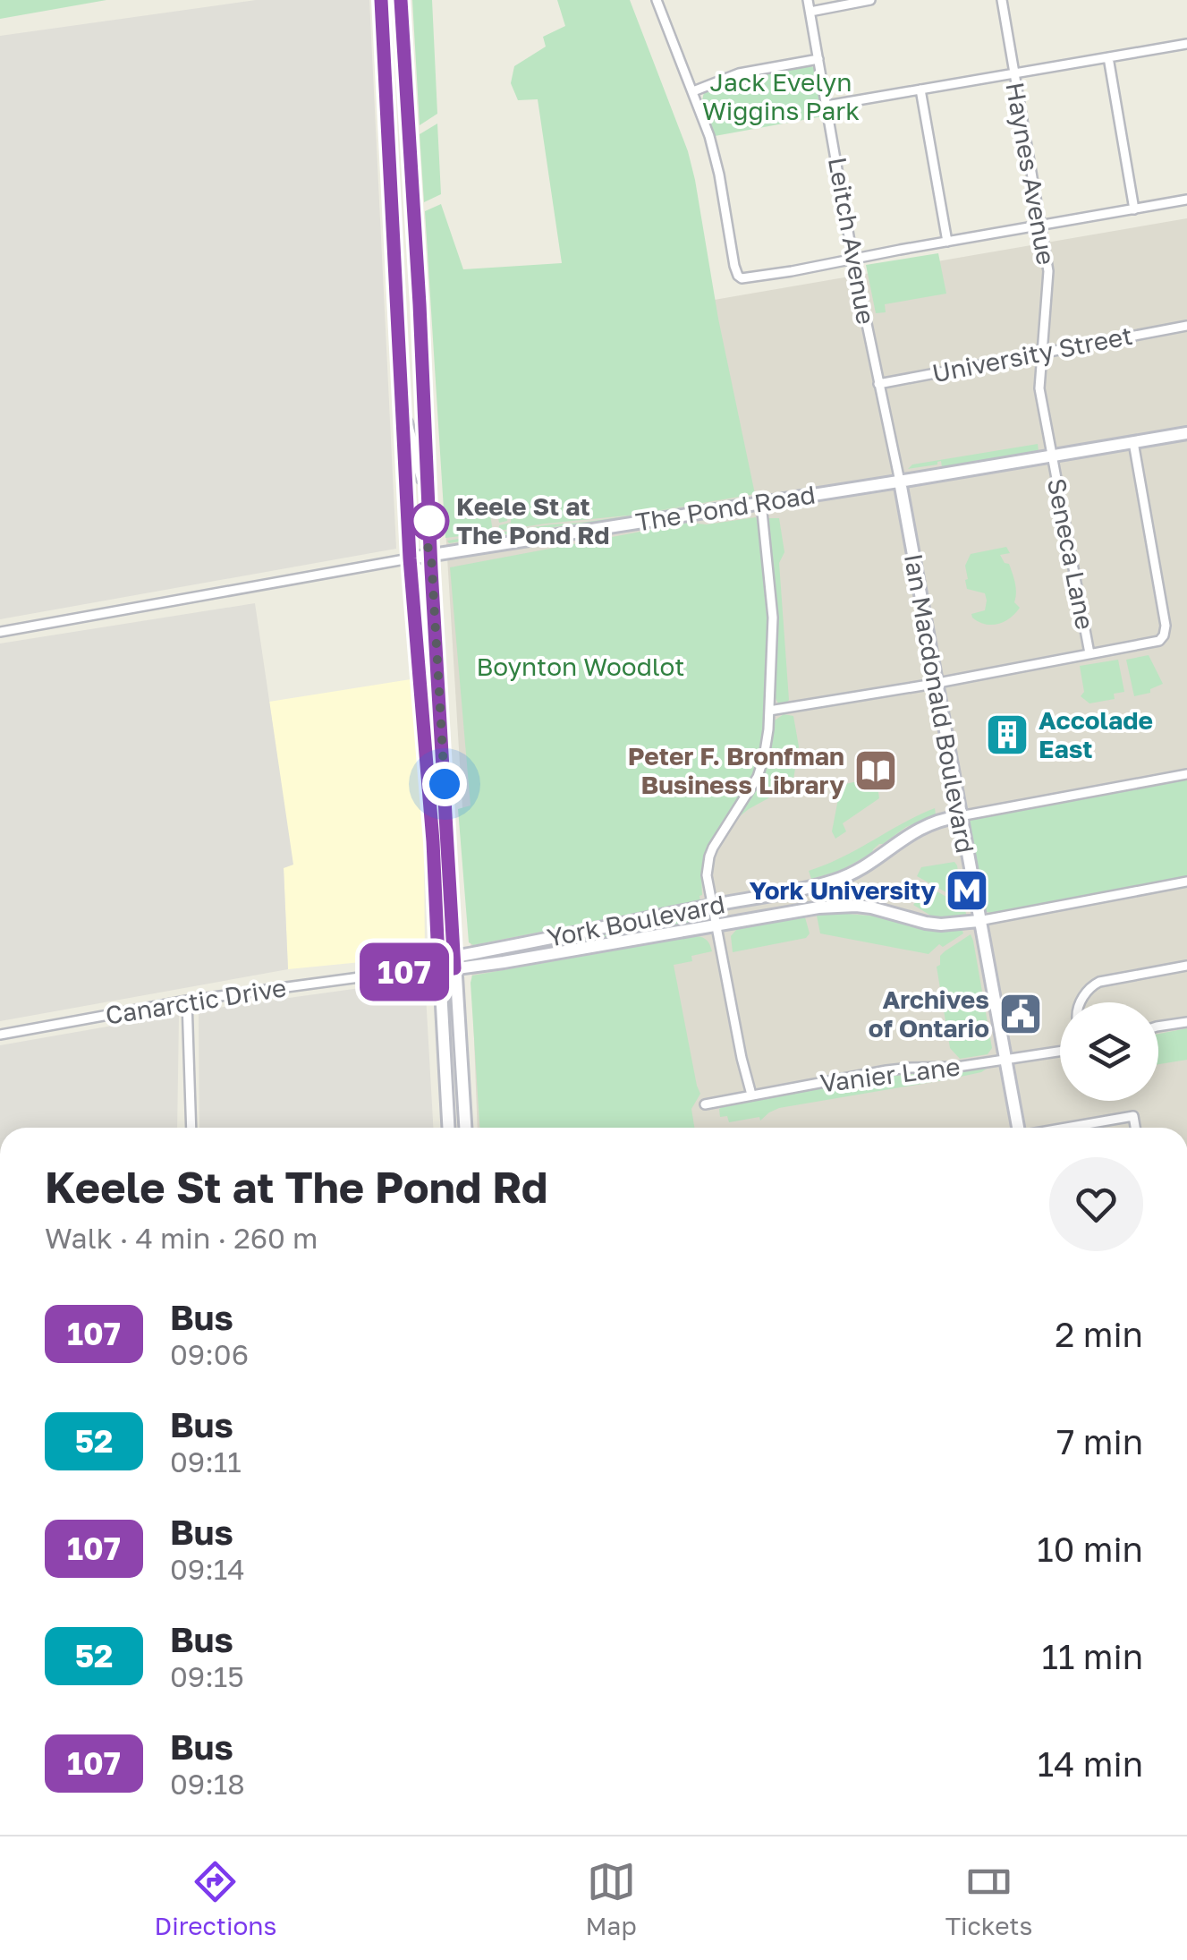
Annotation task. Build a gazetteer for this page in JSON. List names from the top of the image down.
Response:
{
  "streets": {
    "main road": [
      "The Pond Road",
      "Ian Macdonald Boulevard",
      "York Boulevard",
      "Canarctic Drive"
    ],
    "street": [
      "Haynes Avenue",
      "Leitch Avenue",
      "University Street",
      "Seneca Lane",
      "Vanier Lane"
    ]
  },
  "crossings": [
    ["Haynes Avenue", "University Street"],
    ["Haynes Avenue", "The Pond Road"],
    ["Haynes Avenue", "Seneca Lane"],
    ["Leitch Avenue", "University Street"],
    ["Leitch Avenue", "The Pond Road"],
    ["Leitch Avenue", "Ian Macdonald Boulevard"],
    ["The Pond Road", "Seneca Lane"],
    ["The Pond Road", "Ian Macdonald Boulevard"],
    ["Ian Macdonald Boulevard", "York Boulevard"],
    ["Ian Macdonald Boulevard", "Vanier Lane"],
    ["York Boulevard", "Canarctic Drive"]
  ],
  "parks": ["Jack Evelyn Wiggins Park", "Boynton Woodlot"],
  "places": {
    "other": ["Keele St at The Pond Rd"],
    "building": ["Accolade East"],
    "library": ["Peter F. Bronfman Business Library"],
    "metro station": ["York University"],
    "public building": ["Archives of Ontario"]
  },
  "lines": ["bus line 107"],
  "page": {
    "on_map": "107",
    "heading": ["Keele St at The Pond Rd", "Walk · 4 min · 260 m"],
    "list": [
      {
        "mark": "107",
        "name": "Bus",
        "note": "09:06",
        "value": "2 min"
      },
      {
        "mark": "52",
        "name": "Bus",
        "note": "09:11",
        "value": "7 min"
      },
      {
        "mark": "107",
        "name": "Bus",
        "note": "09:14",
        "value": "10 min"
      },
      {
        "mark": "52",
        "name": "Bus",
        "note": "09:15",
        "value": "11 min"
      },
      {
        "mark": "107",
        "name": "Bus",
        "note": "09:18",
        "value": "14 min"
      }
    ],
    "tabs": ["Directions", "Map", "Tickets"]
  }
}
